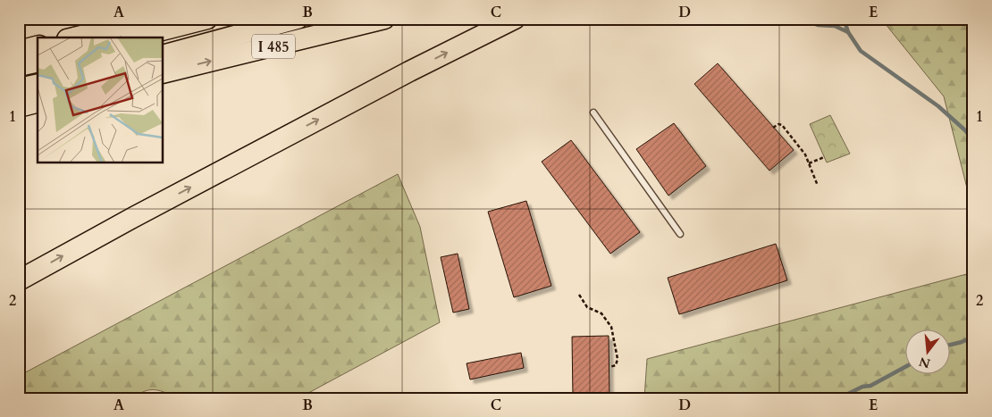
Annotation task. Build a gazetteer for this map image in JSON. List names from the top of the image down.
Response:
{
  "streets": {
    "highway": ["I 485"]
  },
  "north": "bottom",
  "grid": {
    "columns": [
      "A",
      "B",
      "C",
      "D",
      "E"
    ],
    "rows": ["1", "2"]
  }
}
